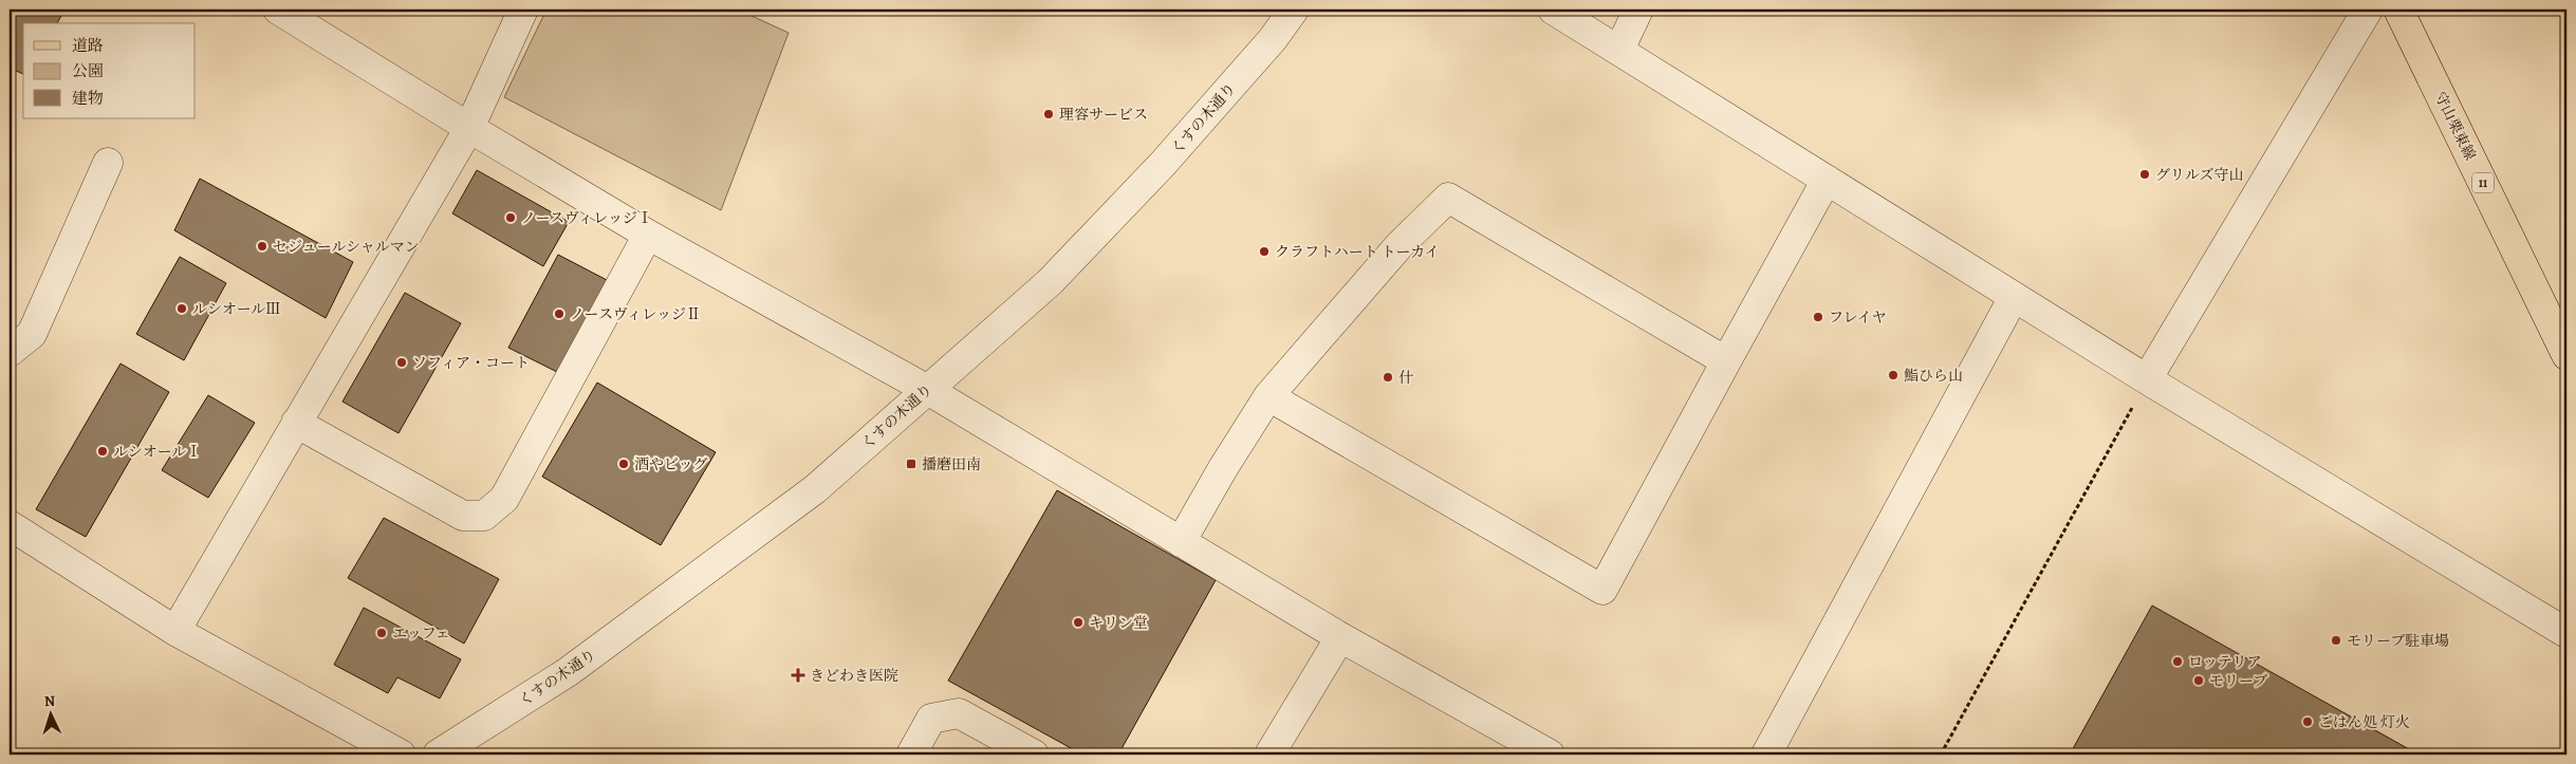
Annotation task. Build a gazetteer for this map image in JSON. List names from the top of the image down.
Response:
{
  "streets": {
    "main road": ["守山栗東線", "11"],
    "street": ["くすの木通り"]
  },
  "places": {
    "other": [
      "理容サービス",
      "グリルズ守山",
      "ノースヴィレッジⅠ",
      "セジュールシャルマン",
      "クラフトハート トーカイ",
      "ルシオールⅢ",
      "ノースヴィレッジⅡ",
      "フレイヤ",
      "ソフィア・コート",
      "鮨ひら山",
      "什",
      "ルシオールⅠ",
      "酒やビッグ",
      "キリン堂",
      "エッフェ",
      "モリーブ駐車場",
      "ロッテリア",
      "モリーブ",
      "ごはん処 灯火"
    ],
    "transit": ["播磨田南"],
    "health": ["きどわき医院"]
  },
  "legend": ["道路", "公園", "建物"],
  "north": "top"
}
